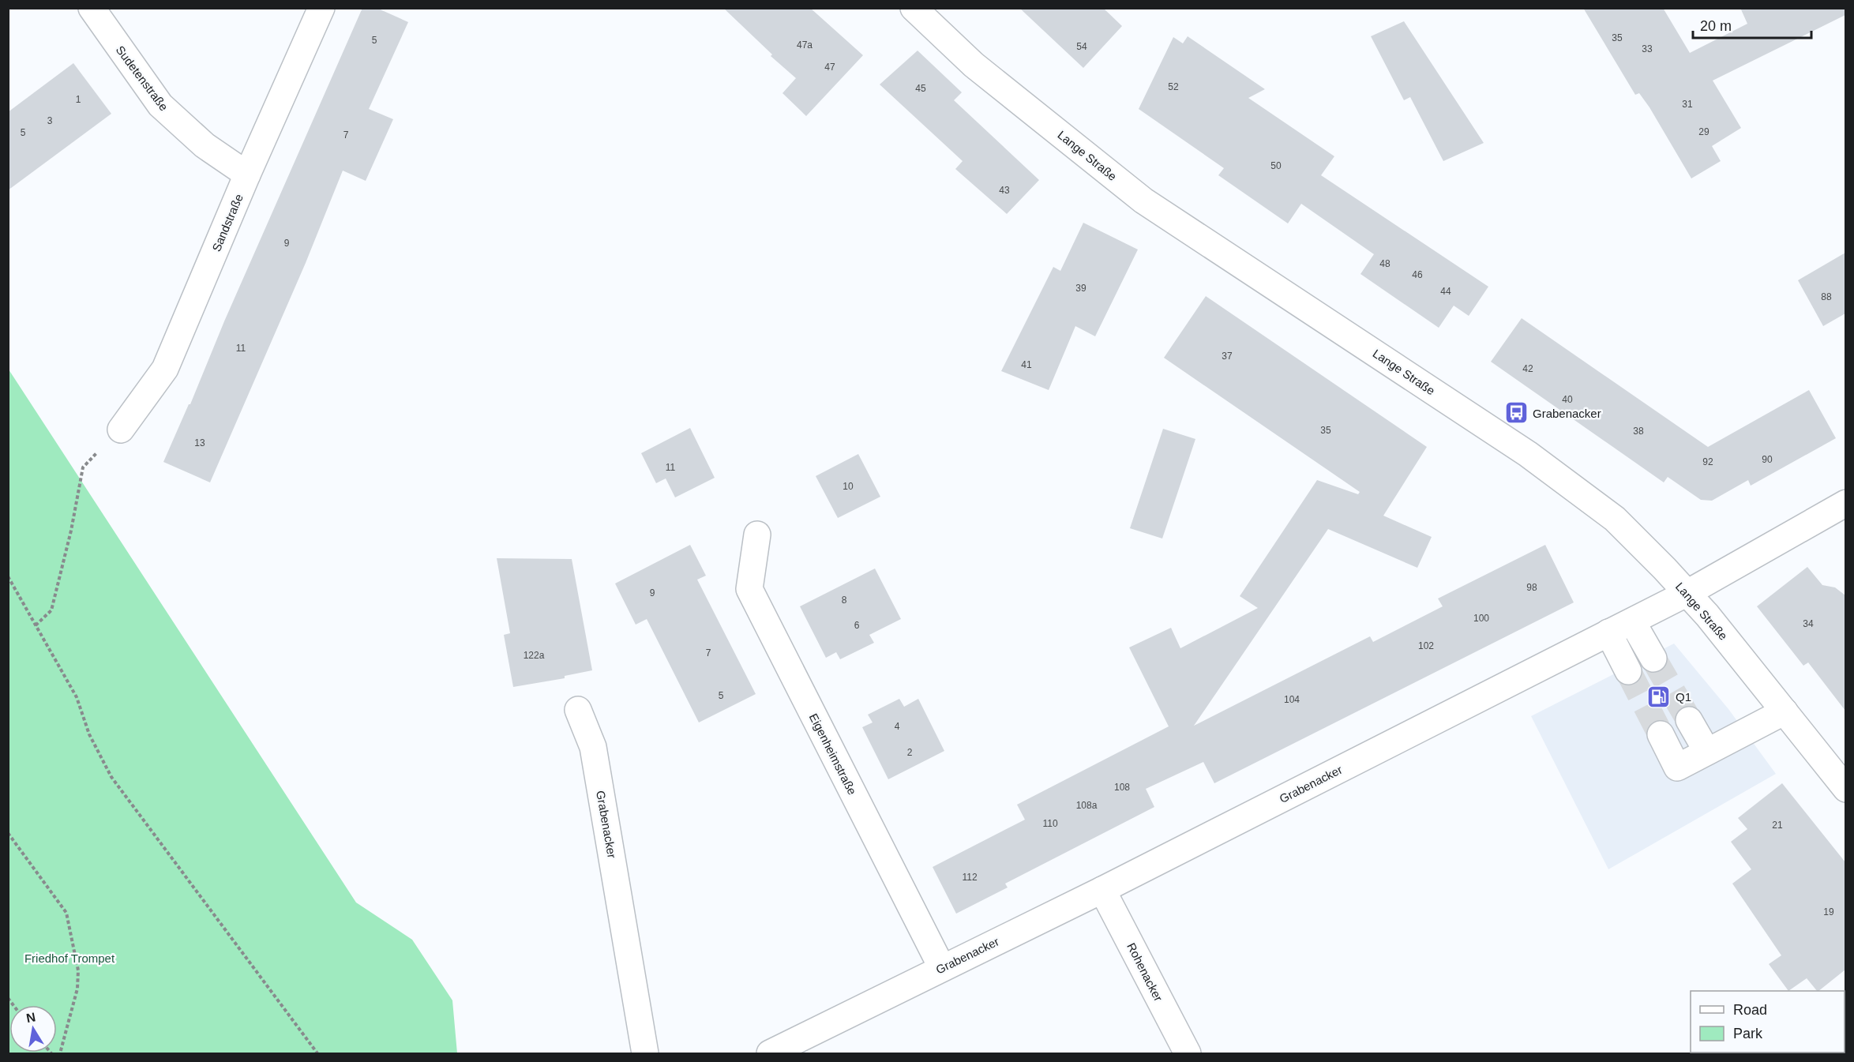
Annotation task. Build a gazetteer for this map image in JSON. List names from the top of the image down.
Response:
{
  "streets": {
    "street": [
      "Sudetenstraße",
      "Lange Straße",
      "Sandstraße",
      "Eigenheimstraße",
      "Grabenacker",
      "Rohenacker"
    ]
  },
  "crossings": [
    ["Sudetenstraße", "Sandstraße"],
    ["Lange Straße", "Grabenacker"],
    ["Eigenheimstraße", "Grabenacker"],
    ["Grabenacker", "Rohenacker"]
  ],
  "parks": ["Friedhof Trompet"],
  "places": {
    "bus stop": ["Grabenacker"],
    "fuel station": ["Q1"]
  },
  "house_numbers": [
    "35",
    "5",
    "47a",
    "54",
    "33",
    "47",
    "52",
    "45",
    "1",
    "31",
    "3",
    "29",
    "5",
    "7",
    "50",
    "43",
    "9",
    "48",
    "46",
    "39",
    "44",
    "88",
    "11",
    "37",
    "41",
    "42",
    "40",
    "35",
    "38",
    "13",
    "90",
    "92",
    "11",
    "10",
    "98",
    "9",
    "8",
    "100",
    "34",
    "6",
    "102",
    "7",
    "122a",
    "5",
    "104",
    "4",
    "2",
    "108",
    "108a",
    "110",
    "21",
    "112",
    "19"
  ],
  "legend": ["Road", "Park"],
  "scale_bar": "20 m",
  "north": "top"
}
